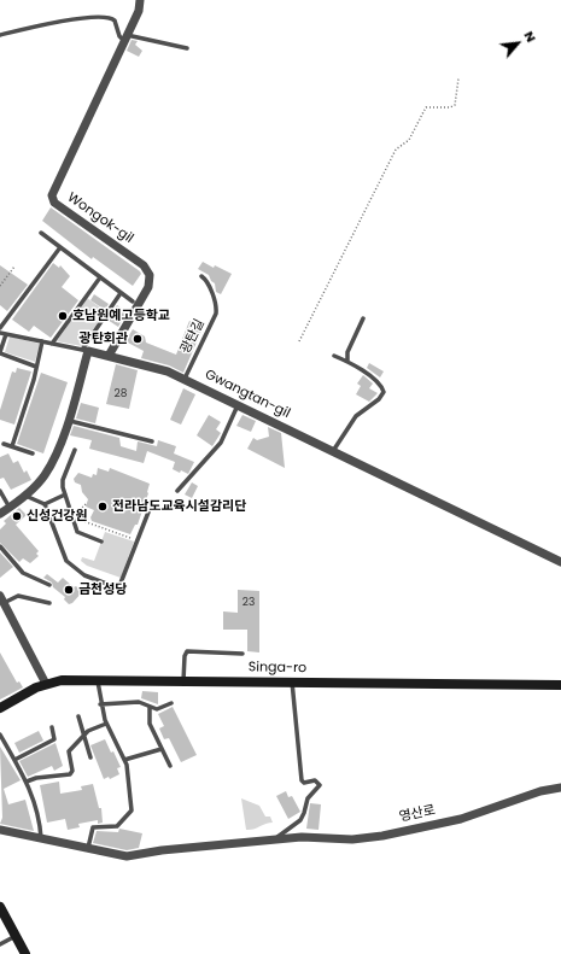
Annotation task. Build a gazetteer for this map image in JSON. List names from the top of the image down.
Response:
{
  "streets": {
    "street": [
      "Wongok-gil",
      "Gwangtan-gil",
      "Singa-ro",
      "영산로"
    ],
    "lane": ["광탄길"]
  },
  "crossings": [
    ["Wongok-gil", "Gwangtan-gil"],
    ["광탄길", "Gwangtan-gil"]
  ],
  "places": [
    "호남원예고등학교",
    "광탄회관",
    "전라남도교육시설감리단",
    "신성건강원",
    "금천성당"
  ],
  "house_numbers": ["28", "23"],
  "north": "top right"
}
